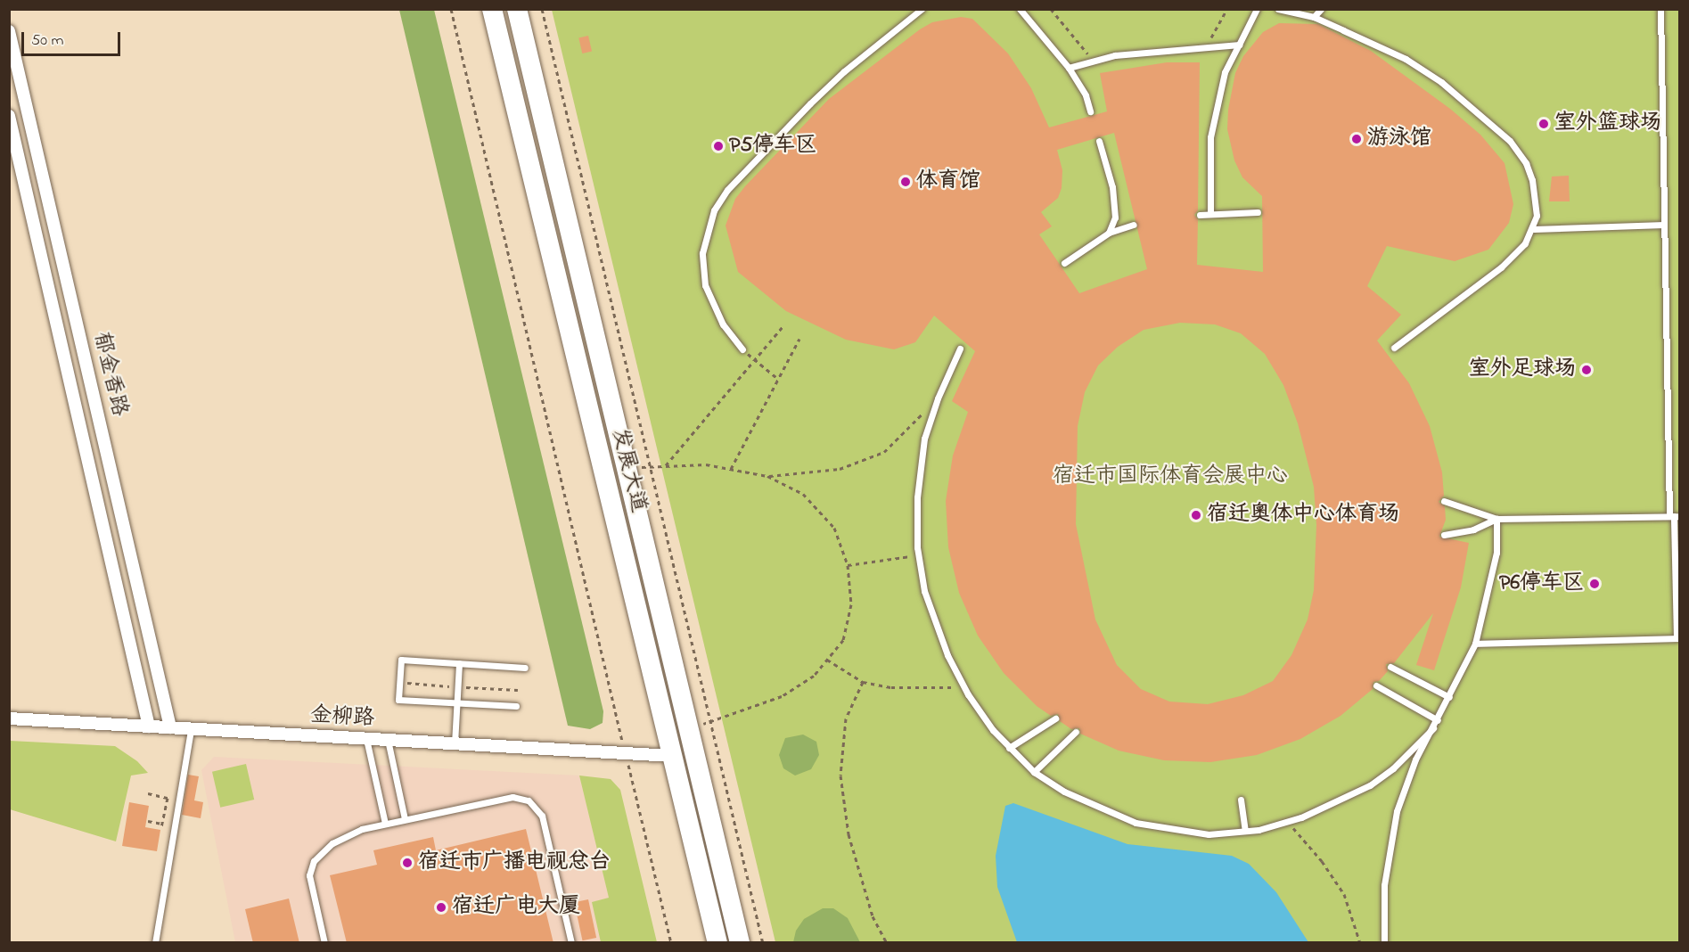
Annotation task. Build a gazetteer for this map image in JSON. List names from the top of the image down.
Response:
{
  "streets": {
    "main road": ["发展大道"],
    "street": ["郁金香路", "金柳路"]
  },
  "crossings": [
    ["郁金香路", "金柳路"],
    ["发展大道", "金柳路"]
  ],
  "parks": ["宿迁市国际体育会展中心"],
  "places": [
    "室外篮球场",
    "游泳馆",
    "P5停车区",
    "体育馆",
    "室外足球场",
    "宿迁奥体中心体育场",
    "P6停车区",
    "宿迁市广播电视总台",
    "宿迁广电大厦"
  ],
  "scale_bar": "50 m"
}
